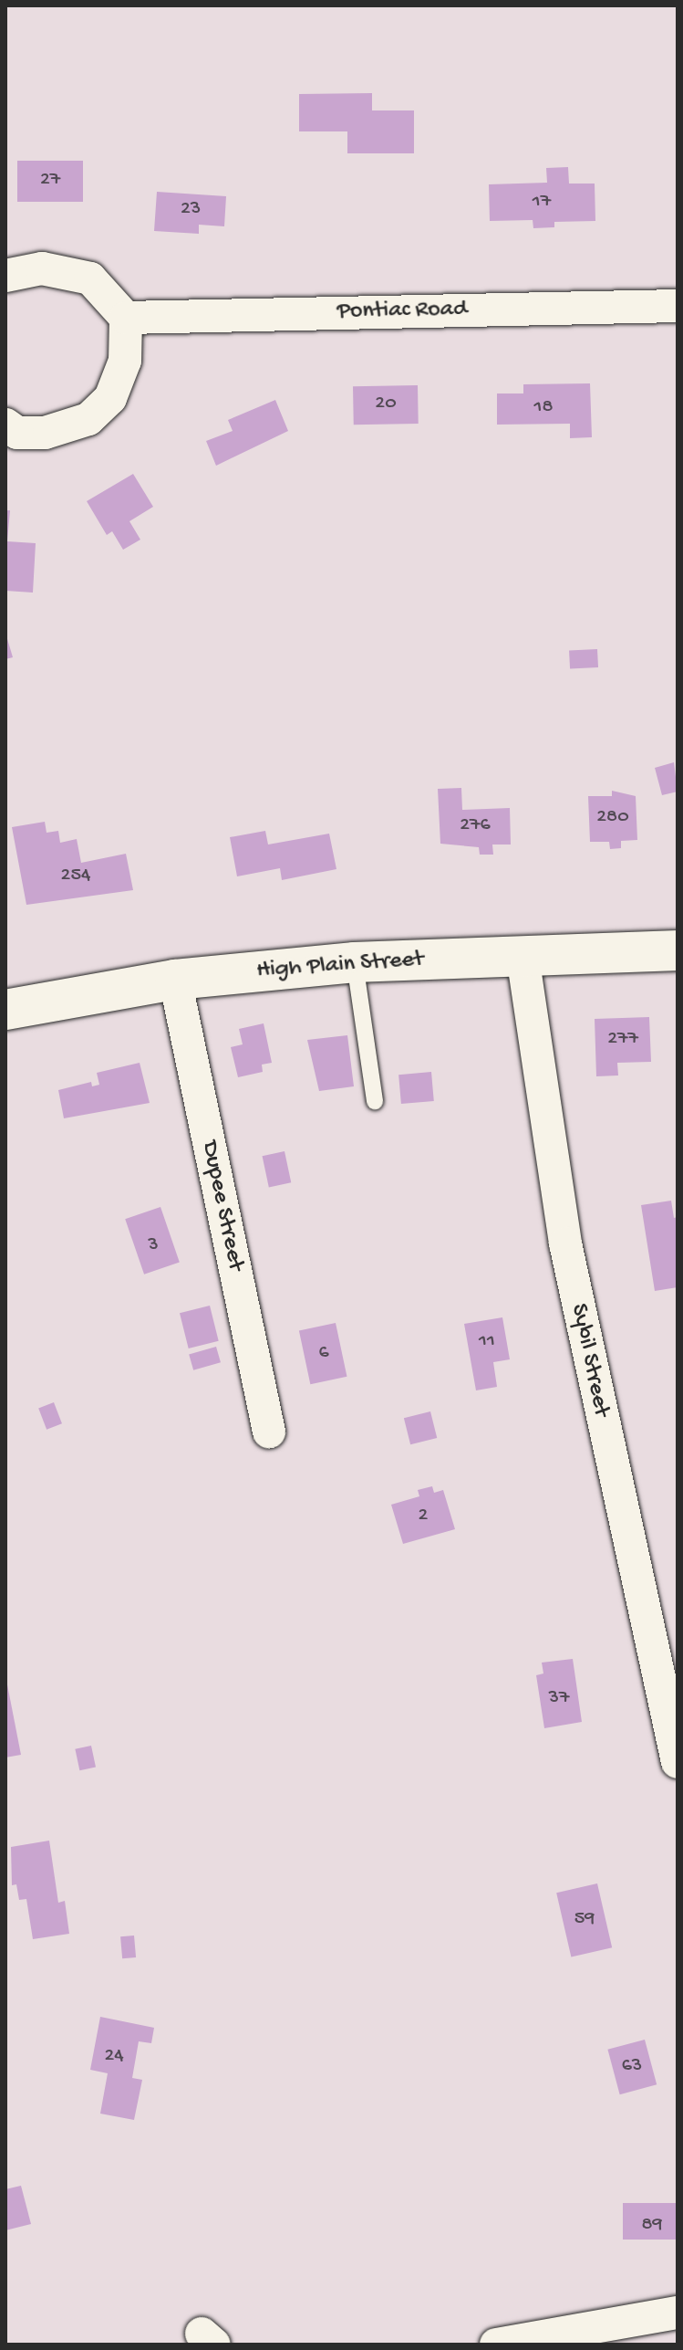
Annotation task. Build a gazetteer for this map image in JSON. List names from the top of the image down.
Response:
{
  "streets": {
    "main road": ["High Plain Street"],
    "street": ["Pontiac Road", "Dupee Street", "Sybil Street"]
  },
  "crossings": [
    ["High Plain Street", "Dupee Street"],
    ["High Plain Street", "Sybil Street"]
  ],
  "house_numbers": [
    "27",
    "17",
    "23",
    "20",
    "18",
    "280",
    "276",
    "254",
    "277",
    "3",
    "11",
    "6",
    "2",
    "37",
    "59",
    "24",
    "63",
    "89"
  ]
}
